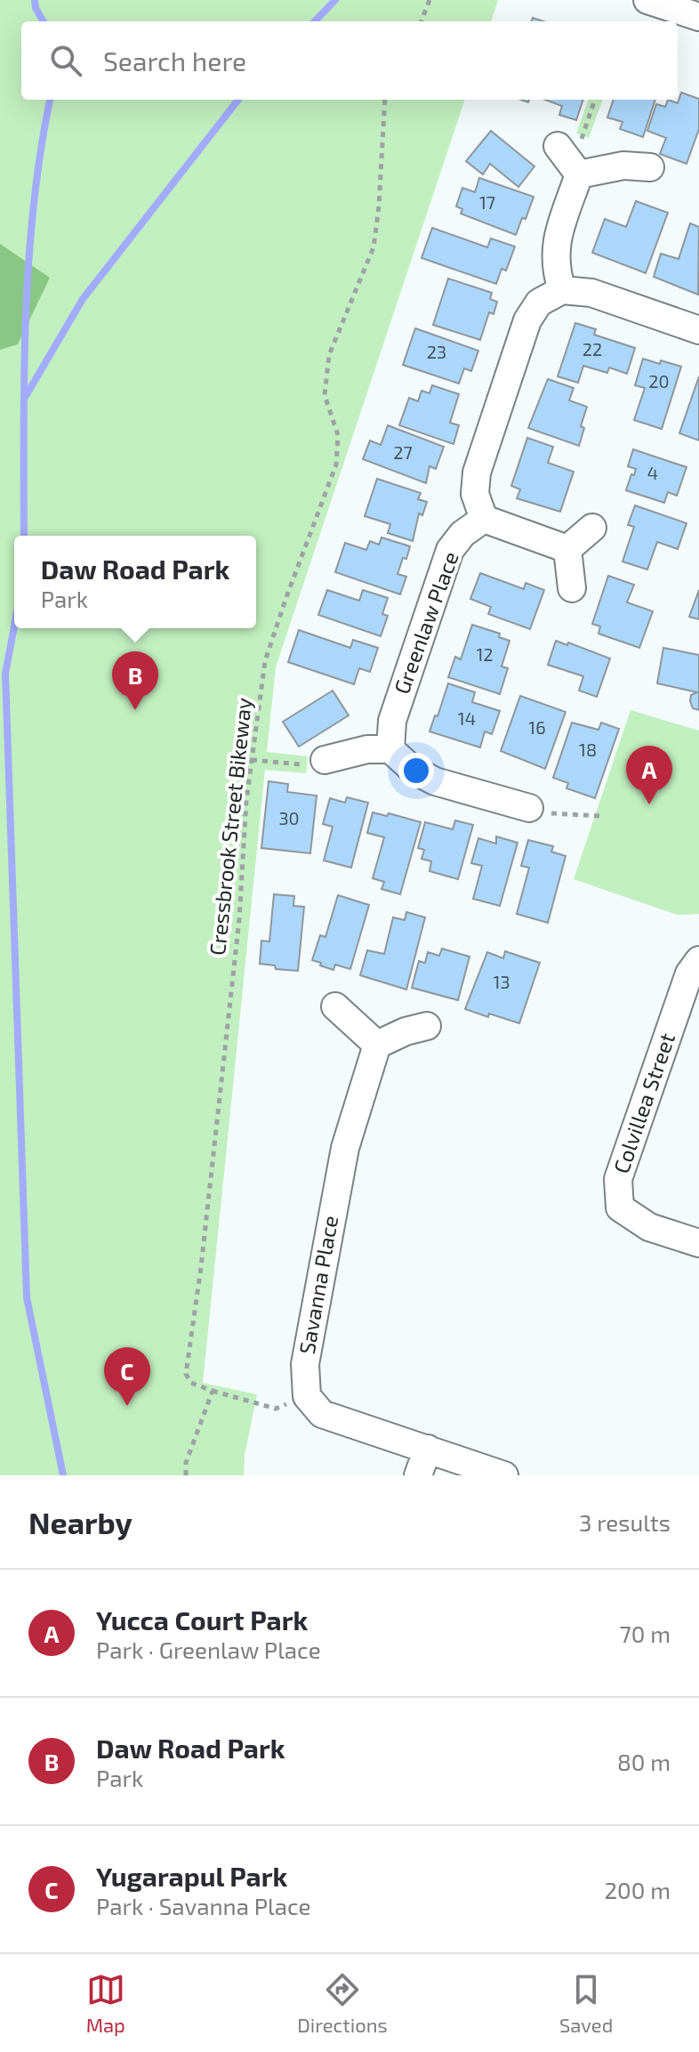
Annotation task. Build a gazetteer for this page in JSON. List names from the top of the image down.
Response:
{
  "streets": {
    "street": ["Greenlaw Place", "Colvillea Street", "Savanna Place"],
    "path": ["Cressbrook Street Bikeway"]
  },
  "house_numbers": [
    "17",
    "22",
    "23",
    "20",
    "27",
    "4",
    "12",
    "14",
    "16",
    "18",
    "30",
    "13"
  ],
  "page": {
    "search": "Search here",
    "popup": ["Daw Road Park", "Park"],
    "pins": ["B", "A", "C"],
    "heading": ["Nearby", "3 results"],
    "list": [
      {
        "mark": "A",
        "name": "Yucca Court Park",
        "note": "Park · Greenlaw Place",
        "value": "70 m"
      },
      {
        "mark": "B",
        "name": "Daw Road Park",
        "note": "Park",
        "value": "80 m"
      },
      {
        "mark": "C",
        "name": "Yugarapul Park",
        "note": "Park · Savanna Place",
        "value": "200 m"
      }
    ],
    "nav": ["Map", "Directions", "Saved"]
  }
}
